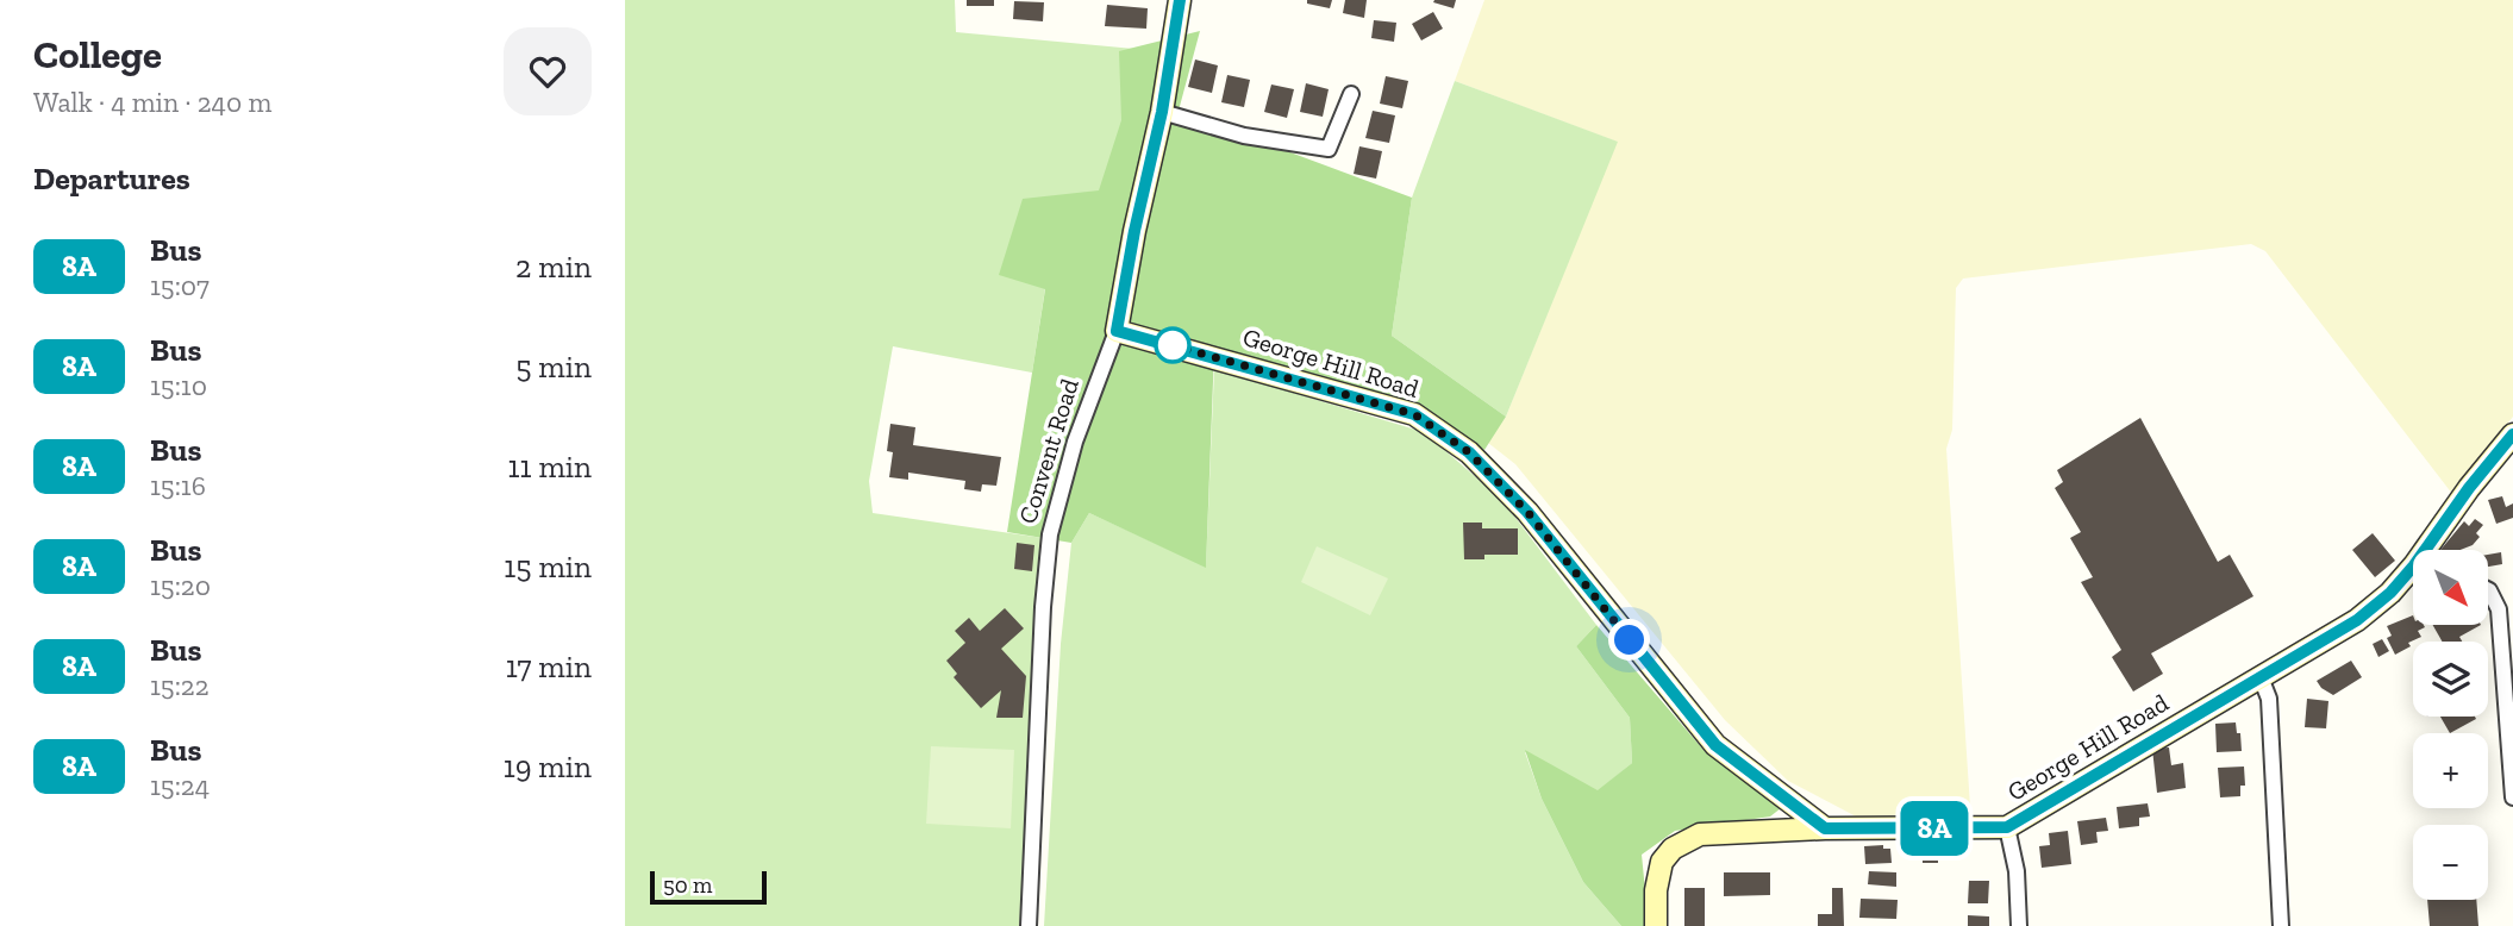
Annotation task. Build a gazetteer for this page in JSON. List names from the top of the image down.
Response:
{
  "streets": {
    "street": ["George Hill Road", "Convent Road"]
  },
  "crossings": [
    ["George Hill Road", "Convent Road"]
  ],
  "lines": ["bus line 8A"],
  "scale_bar": "50 m",
  "north": "bottom right",
  "page": {
    "heading": [
      ["College", "Walk · 4 min · 240 m"],
      "Departures"
    ],
    "on_map": "8A",
    "list": [
      {
        "mark": "8A",
        "name": "Bus",
        "note": "15:07",
        "value": "2 min"
      },
      {
        "mark": "8A",
        "name": "Bus",
        "note": "15:10",
        "value": "5 min"
      },
      {
        "mark": "8A",
        "name": "Bus",
        "note": "15:16",
        "value": "11 min"
      },
      {
        "mark": "8A",
        "name": "Bus",
        "note": "15:20",
        "value": "15 min"
      },
      {
        "mark": "8A",
        "name": "Bus",
        "note": "15:22",
        "value": "17 min"
      },
      {
        "mark": "8A",
        "name": "Bus",
        "note": "15:24",
        "value": "19 min"
      }
    ],
    "map_buttons": ["+", "−"],
    "scale": "50 m"
  }
}
